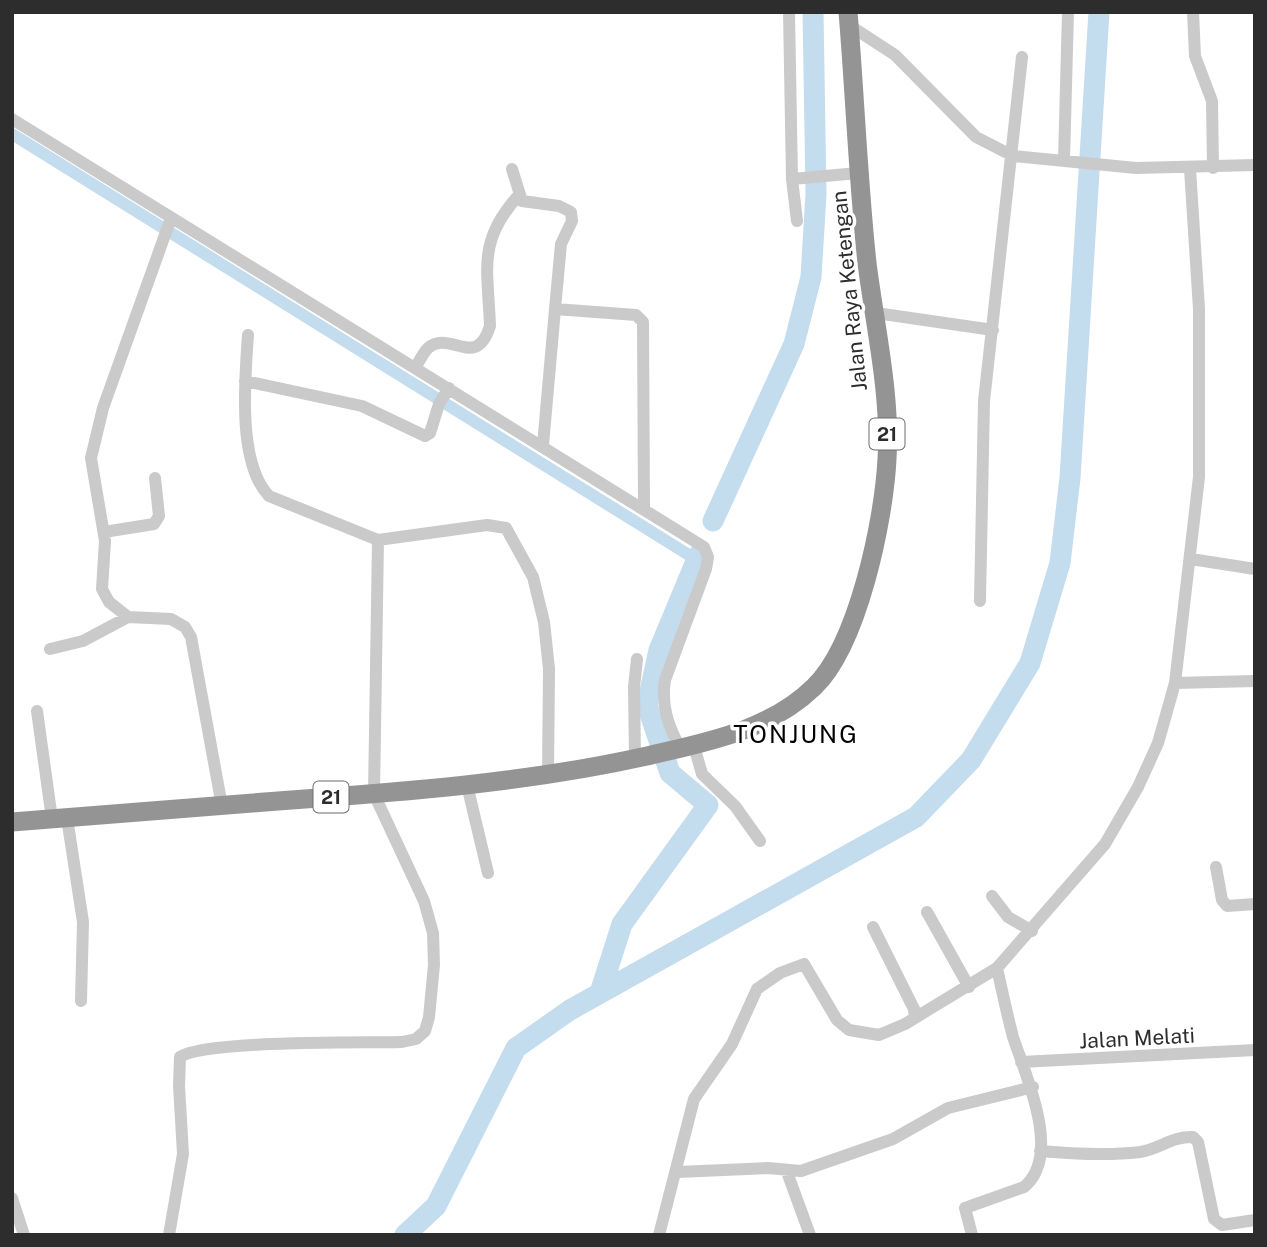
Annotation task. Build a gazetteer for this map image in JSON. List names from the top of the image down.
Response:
{
  "streets": {
    "highway": ["Jalan Raya Ketengan", "21"],
    "street": ["Jalan Melati"]
  },
  "crossings": [
    ["Jalan Raya Ketengan", "21"]
  ],
  "districts": ["TONJUNG"]
}
